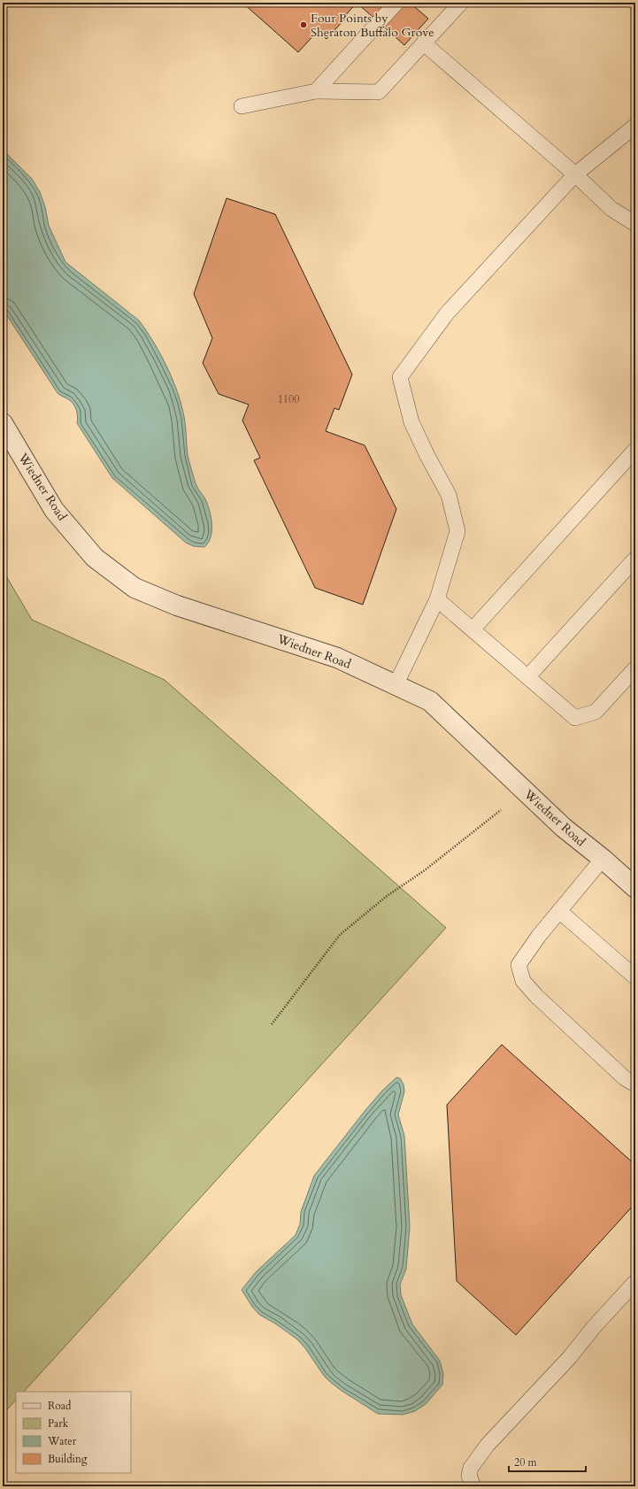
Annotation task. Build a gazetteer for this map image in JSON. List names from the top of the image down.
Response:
{
  "streets": {
    "street": ["Wiedner Road"]
  },
  "places": ["Four Points by Sheraton Buffalo Grove"],
  "house_numbers": ["1100"],
  "legend": [
    "Road",
    "Park",
    "Water",
    "Building"
  ],
  "scale_bar": "20 m"
}
